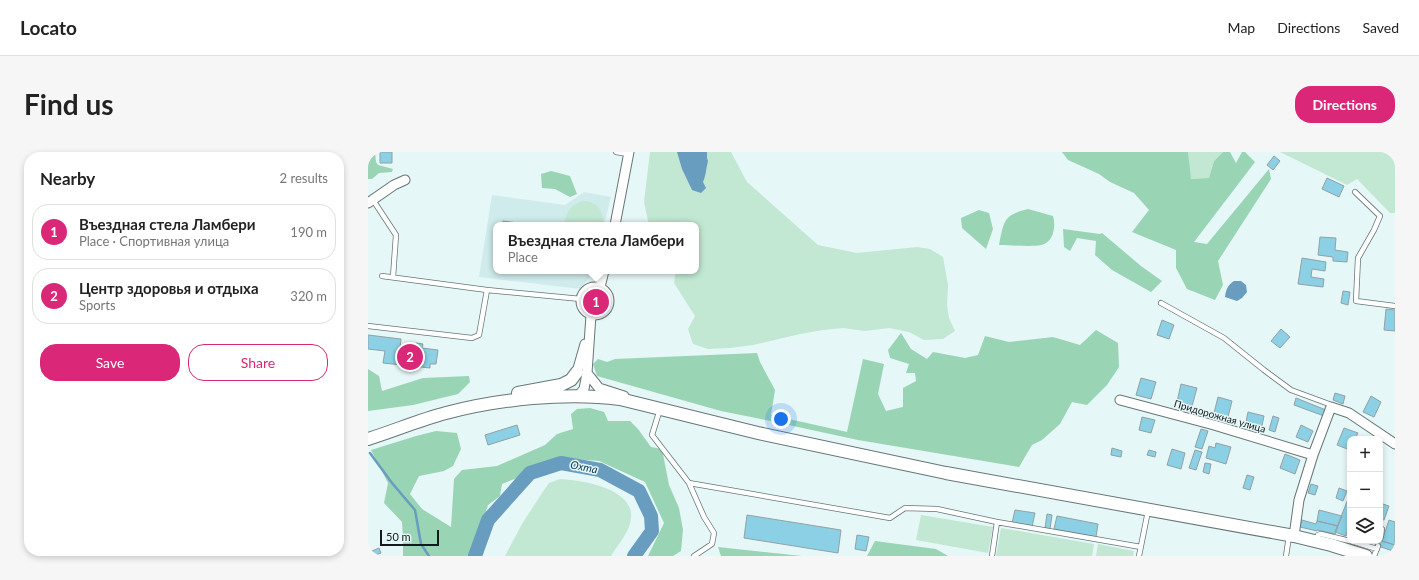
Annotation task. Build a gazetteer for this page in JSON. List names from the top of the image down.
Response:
{
  "streets": {
    "street": ["Придорожная улица"]
  },
  "water": ["Охта"],
  "scale_bar": "50 m",
  "page": {
    "header": "Locato",
    "nav": ["Map", "Directions", "Saved"],
    "buttons": [
      "Directions",
      ["Save", "Share"]
    ],
    "title": "Find us",
    "heading": ["Nearby", "2 results"],
    "list": [
      {
        "mark": "1",
        "name": "Въездная стела Ламбери",
        "note": "Place · Спортивная улица",
        "value": "190 m"
      },
      {
        "mark": "2",
        "name": "Центр здоровья и отдыха",
        "note": "Sports",
        "value": "320 m"
      }
    ],
    "popup": ["Въездная стела Ламбери", "Place"],
    "pins": ["1", "2"],
    "map_buttons": ["+", "−"],
    "scale": "50 m"
  }
}
